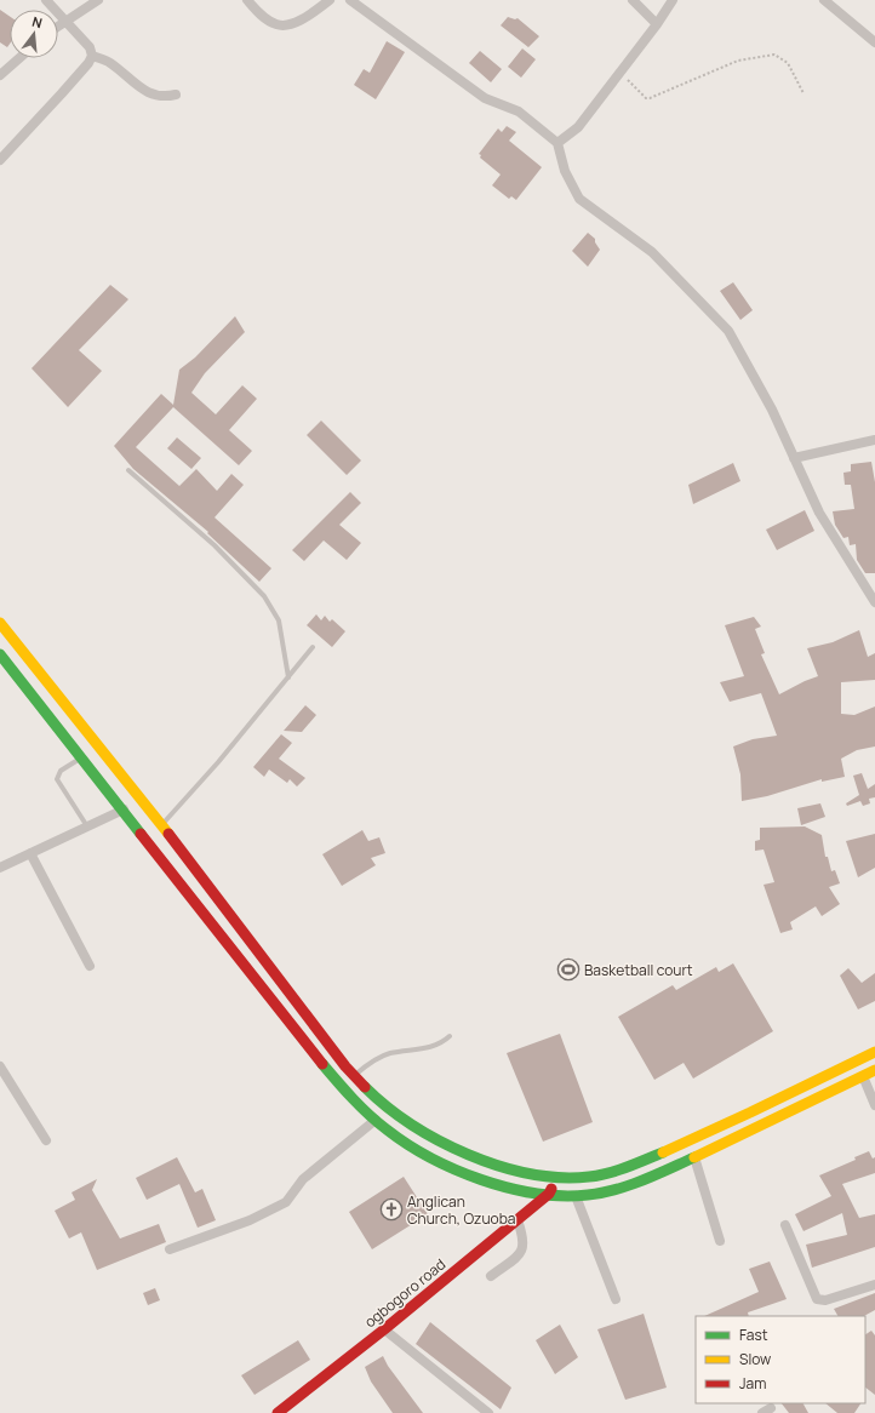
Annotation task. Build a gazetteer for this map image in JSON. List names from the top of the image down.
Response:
{
  "streets": {
    "main road": ["ogbogoro road"]
  },
  "places": {
    "sports": ["Basketball court"],
    "church": ["Anglican Church, Ozuoba"]
  },
  "legend": ["Fast", "Slow", "Jam"],
  "north": "top"
}
